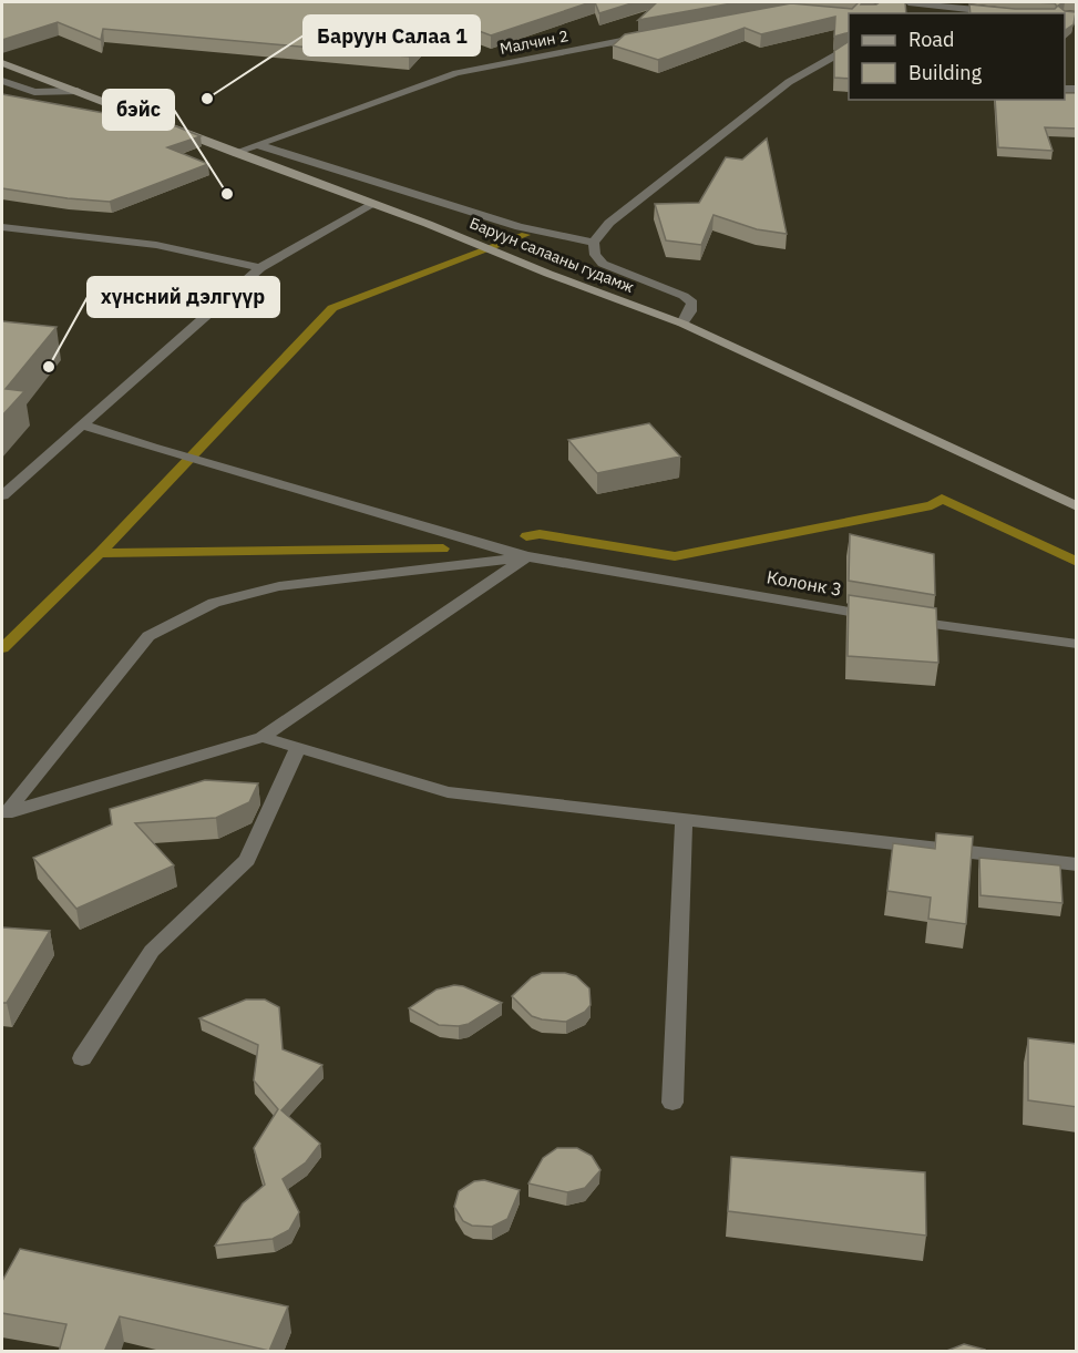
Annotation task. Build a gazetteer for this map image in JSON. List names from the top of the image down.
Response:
{
  "streets": {
    "main road": ["Баруун салааны гудамж"],
    "street": ["Малчин 2", "Колонк 3"]
  },
  "crossings": [
    ["Малчин 2", "Баруун салааны гудамж"]
  ],
  "places": ["Баруун Салаа 1", "бэйс", "хүнсний дэлгүүр"],
  "legend": ["Road", "Building"]
}
